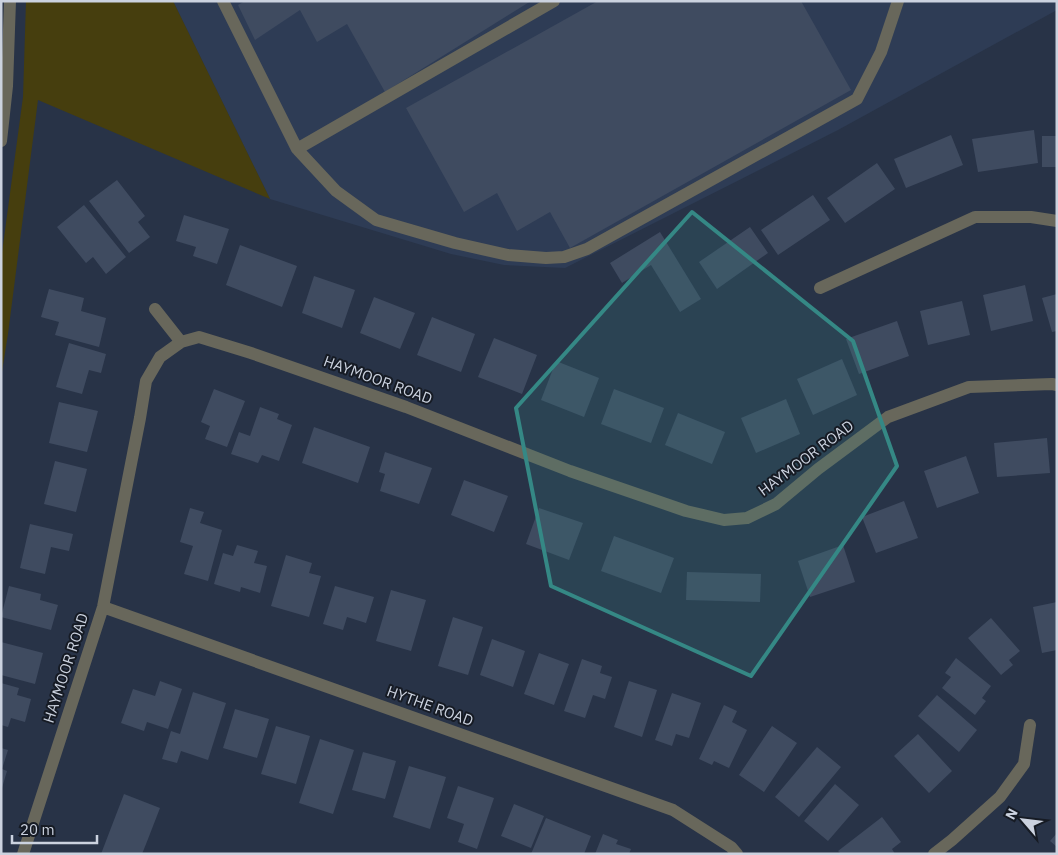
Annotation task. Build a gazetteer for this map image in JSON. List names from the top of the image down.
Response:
{
  "streets": {
    "street": ["HAYMOOR ROAD", "HYTHE ROAD"]
  },
  "crossings": [
    ["HAYMOOR ROAD", "HYTHE ROAD"]
  ],
  "scale_bar": "20 m",
  "north": "top left"
}
